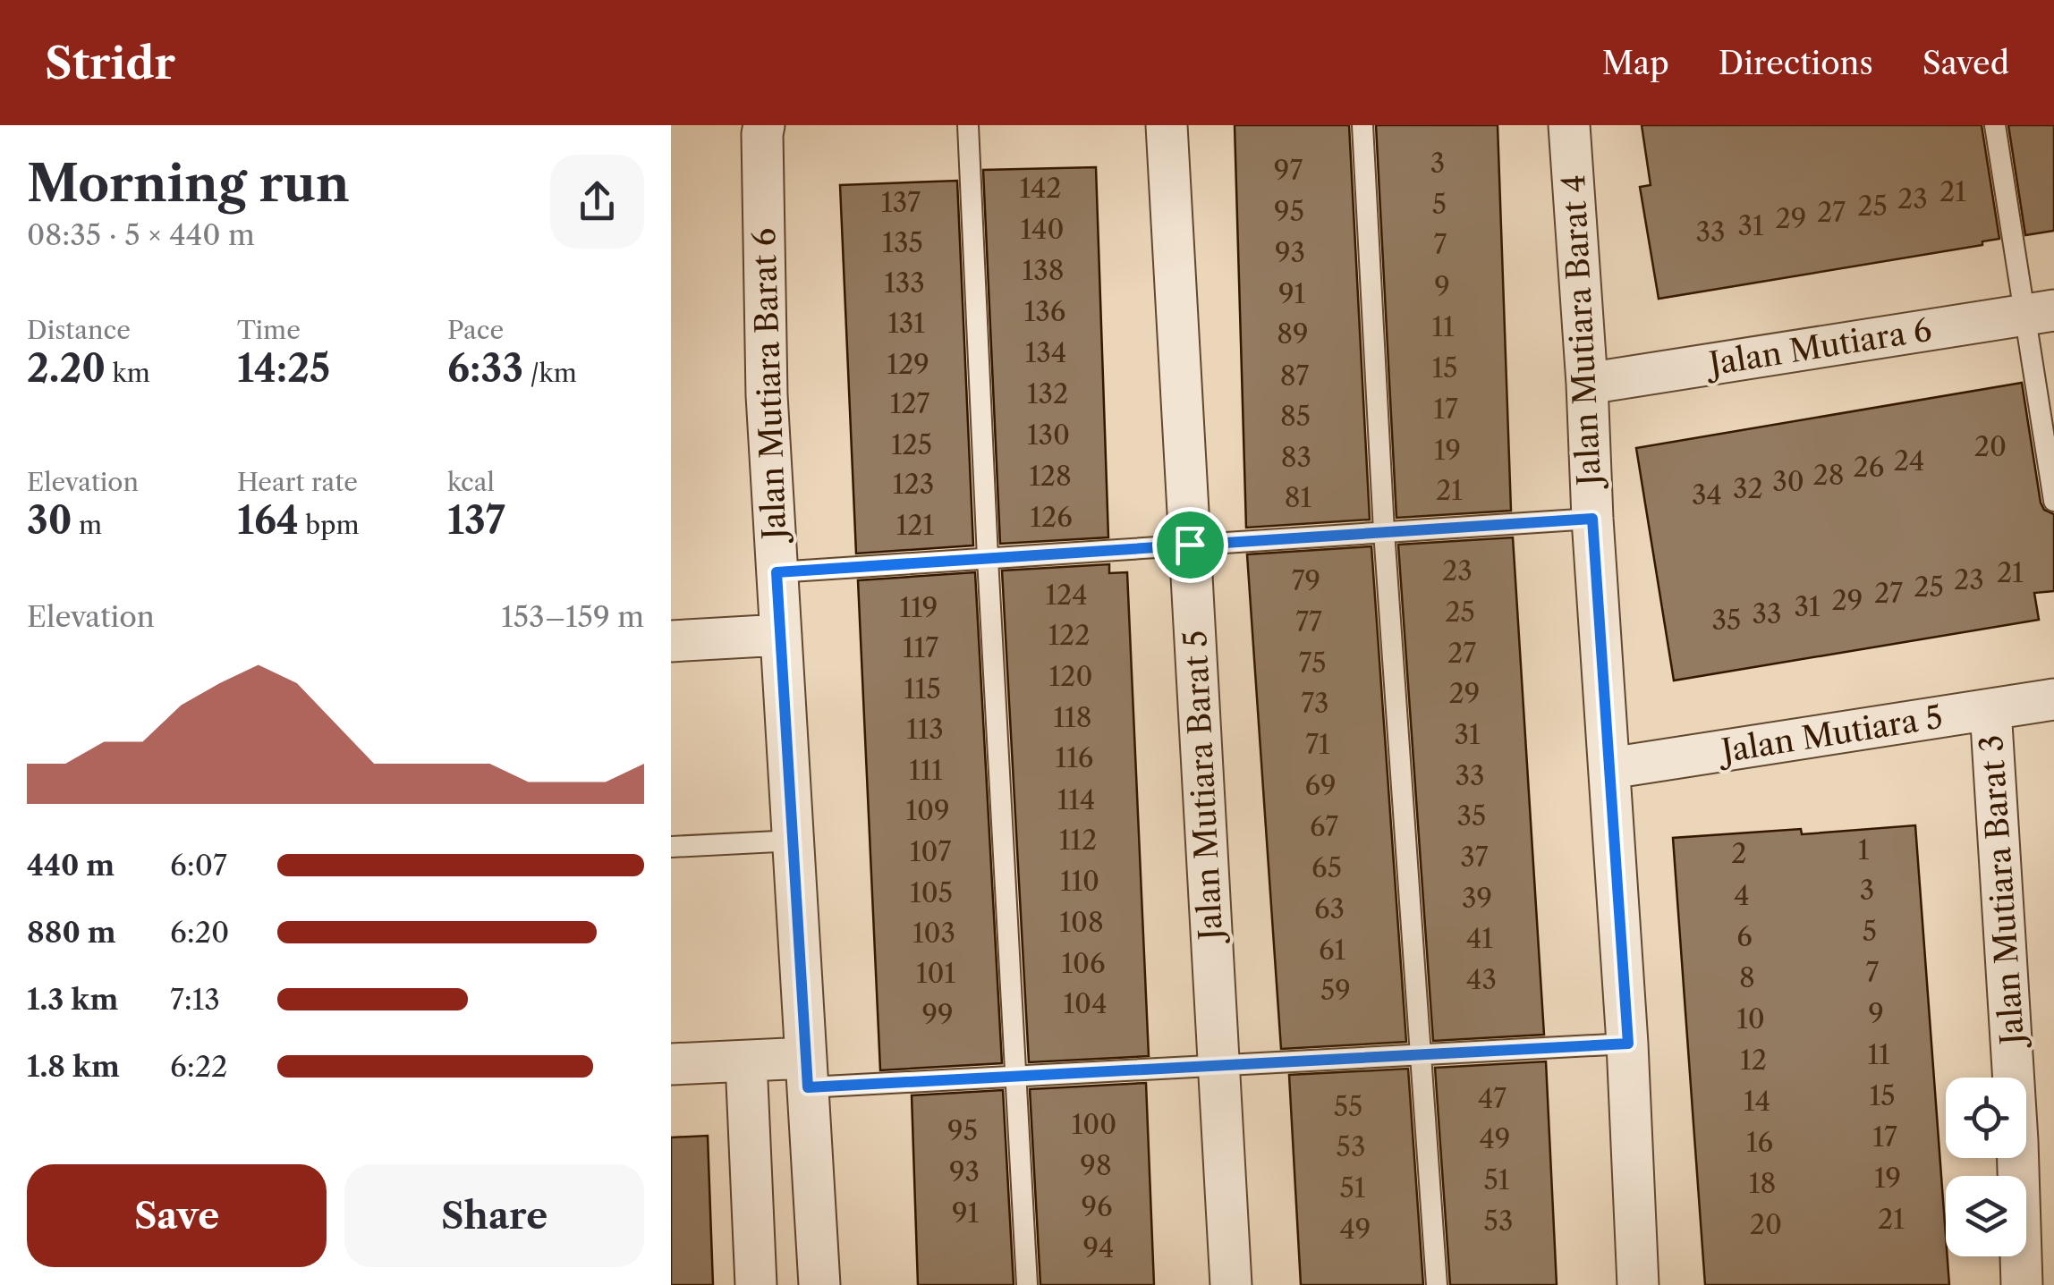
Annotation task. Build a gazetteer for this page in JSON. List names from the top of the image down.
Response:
{
  "streets": {
    "street": [
      "Jalan Mutiara Barat 4",
      "Jalan Mutiara 6",
      "Jalan Mutiara Barat 6",
      "Jalan Mutiara 5",
      "Jalan Mutiara Barat 5",
      "Jalan Mutiara Barat 3"
    ]
  },
  "crossings": [
    ["Jalan Mutiara Barat 4", "Jalan Mutiara 6"],
    ["Jalan Mutiara Barat 4", "Jalan Mutiara 5"],
    ["Jalan Mutiara 5", "Jalan Mutiara Barat 3"]
  ],
  "house_numbers": [
    "3",
    "97",
    "142",
    "21",
    "23",
    "137",
    "5",
    "25",
    "95",
    "27",
    "29",
    "31",
    "140",
    "33",
    "135",
    "7",
    "93",
    "138",
    "133",
    "9",
    "91",
    "136",
    "131",
    "11",
    "89",
    "134",
    "129",
    "15",
    "87",
    "132",
    "127",
    "17",
    "85",
    "130",
    "125",
    "20",
    "19",
    "83",
    "24",
    "26",
    "28",
    "128",
    "30",
    "123",
    "32",
    "21",
    "34",
    "81",
    "126",
    "121",
    "23",
    "21",
    "23",
    "79",
    "25",
    "27",
    "124",
    "29",
    "31",
    "119",
    "25",
    "33",
    "35",
    "77",
    "122",
    "117",
    "27",
    "75",
    "120",
    "115",
    "29",
    "73",
    "118",
    "113",
    "31",
    "71",
    "116",
    "111",
    "33",
    "69",
    "114",
    "109",
    "35",
    "67",
    "112",
    "1",
    "107",
    "2",
    "37",
    "65",
    "110",
    "3",
    "105",
    "4",
    "39",
    "63",
    "108",
    "5",
    "103",
    "6",
    "41",
    "61",
    "106",
    "7",
    "101",
    "8",
    "43",
    "59",
    "104",
    "9",
    "99",
    "10",
    "11",
    "12",
    "15",
    "47",
    "14",
    "55",
    "100",
    "95",
    "17",
    "49",
    "16",
    "53",
    "98",
    "93",
    "19",
    "51",
    "18",
    "51",
    "96",
    "91",
    "21",
    "53",
    "20",
    "49",
    "94"
  ],
  "page": {
    "header": "Stridr",
    "nav": ["Map", "Directions", "Saved"],
    "heading": ["Morning run", "08:35 · 5 × 440 m"],
    "stats": [
      ["Distance", "2.20 km"],
      ["Time", "14:25"],
      ["Pace", "6:33 /km"],
      ["Elevation", "30 m"],
      ["Heart rate", "164 bpm"],
      ["kcal", "137"]
    ],
    "chart": ["Elevation", "153–159 m"],
    "list": [
      {
        "name": "440 m",
        "note": "6:07"
      },
      {
        "name": "880 m",
        "note": "6:20"
      },
      {
        "name": "1.3 km",
        "note": "7:13"
      },
      {
        "name": "1.8 km",
        "note": "6:22"
      }
    ],
    "buttons": ["Save", "Share"]
  }
}
